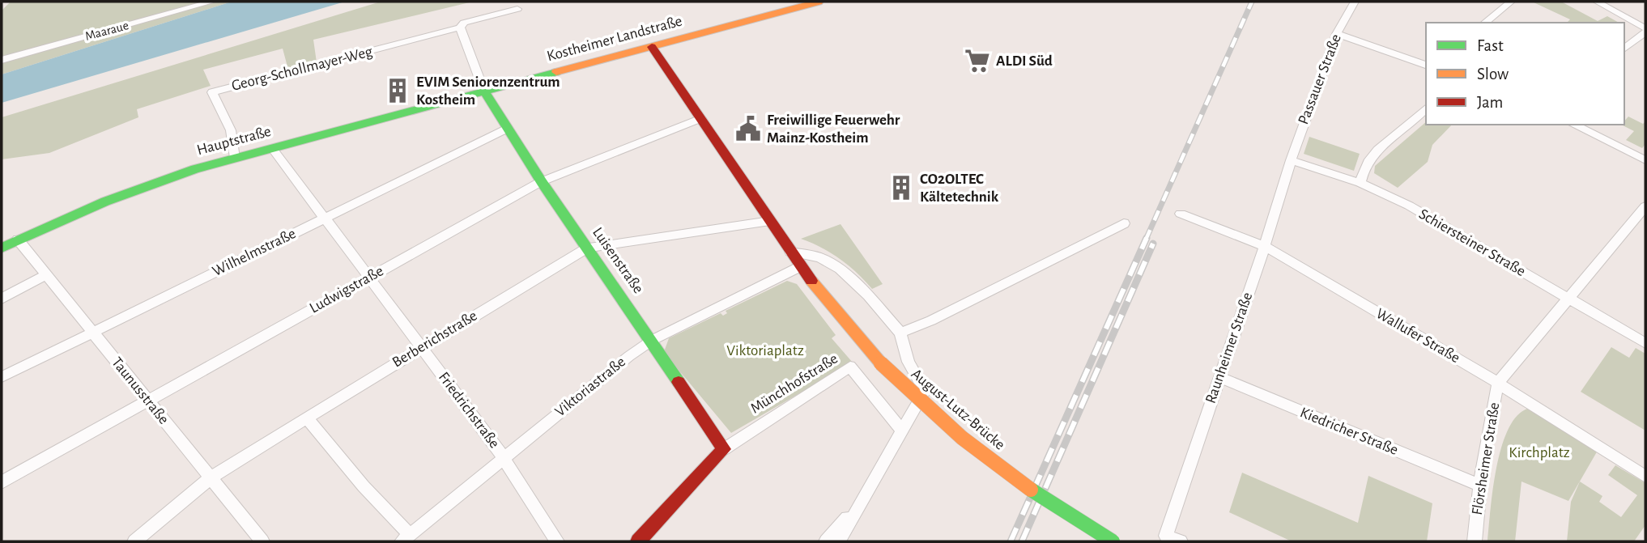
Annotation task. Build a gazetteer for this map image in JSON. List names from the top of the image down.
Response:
{
  "streets": {
    "street": [
      "Maaraue",
      "Kostheimer Landstraße",
      "Georg-Schollmayer-Weg",
      "Passauer Straße",
      "Hauptstraße",
      "Schiersteiner Straße",
      "Wilhelmstraße",
      "Luisenstraße",
      "Ludwigstraße",
      "Wallufer Straße",
      "Berberichstraße",
      "Raunheimer Straße",
      "Münchhofstraße",
      "Viktoriastraße",
      "Taunusstraße",
      "August-Lutz-Brücke",
      "Friedrichstraße",
      "Kiedricher Straße",
      "Flörsheimer Straße"
    ]
  },
  "crossings": [
    ["Kostheimer Landstraße", "Hauptstraße"],
    ["Kostheimer Landstraße", "Luisenstraße"],
    ["Kostheimer Landstraße", "August-Lutz-Brücke"],
    ["Georg-Schollmayer-Weg", "Hauptstraße"],
    ["Passauer Straße", "Schiersteiner Straße"],
    ["Passauer Straße", "Raunheimer Straße"],
    ["Hauptstraße", "Luisenstraße"],
    ["Hauptstraße", "Taunusstraße"],
    ["Hauptstraße", "Friedrichstraße"],
    ["Schiersteiner Straße", "Raunheimer Straße"],
    ["Schiersteiner Straße", "Flörsheimer Straße"],
    ["Wilhelmstraße", "Luisenstraße"],
    ["Wilhelmstraße", "Taunusstraße"],
    ["Wilhelmstraße", "Friedrichstraße"],
    ["Luisenstraße", "Ludwigstraße"],
    ["Luisenstraße", "Berberichstraße"],
    ["Luisenstraße", "Münchhofstraße"],
    ["Luisenstraße", "Viktoriastraße"],
    ["Ludwigstraße", "Taunusstraße"],
    ["Ludwigstraße", "August-Lutz-Brücke"],
    ["Ludwigstraße", "Friedrichstraße"],
    ["Wallufer Straße", "Raunheimer Straße"],
    ["Wallufer Straße", "Flörsheimer Straße"],
    ["Berberichstraße", "Taunusstraße"],
    ["Berberichstraße", "August-Lutz-Brücke"],
    ["Berberichstraße", "Friedrichstraße"],
    ["Raunheimer Straße", "Kiedricher Straße"],
    ["Viktoriastraße", "August-Lutz-Brücke"],
    ["Viktoriastraße", "Friedrichstraße"],
    ["Kiedricher Straße", "Flörsheimer Straße"]
  ],
  "parks": ["Viktoriaplatz", "Kirchplatz"],
  "places": {
    "supermarket": ["ALDI Süd"],
    "building": ["EVIM Seniorenzentrum Kostheim", "CO2OLTEC Kältetechnik"],
    "public building": ["Freiwillige Feuerwehr Mainz-Kostheim"]
  },
  "legend": ["Fast", "Slow", "Jam"]
}
